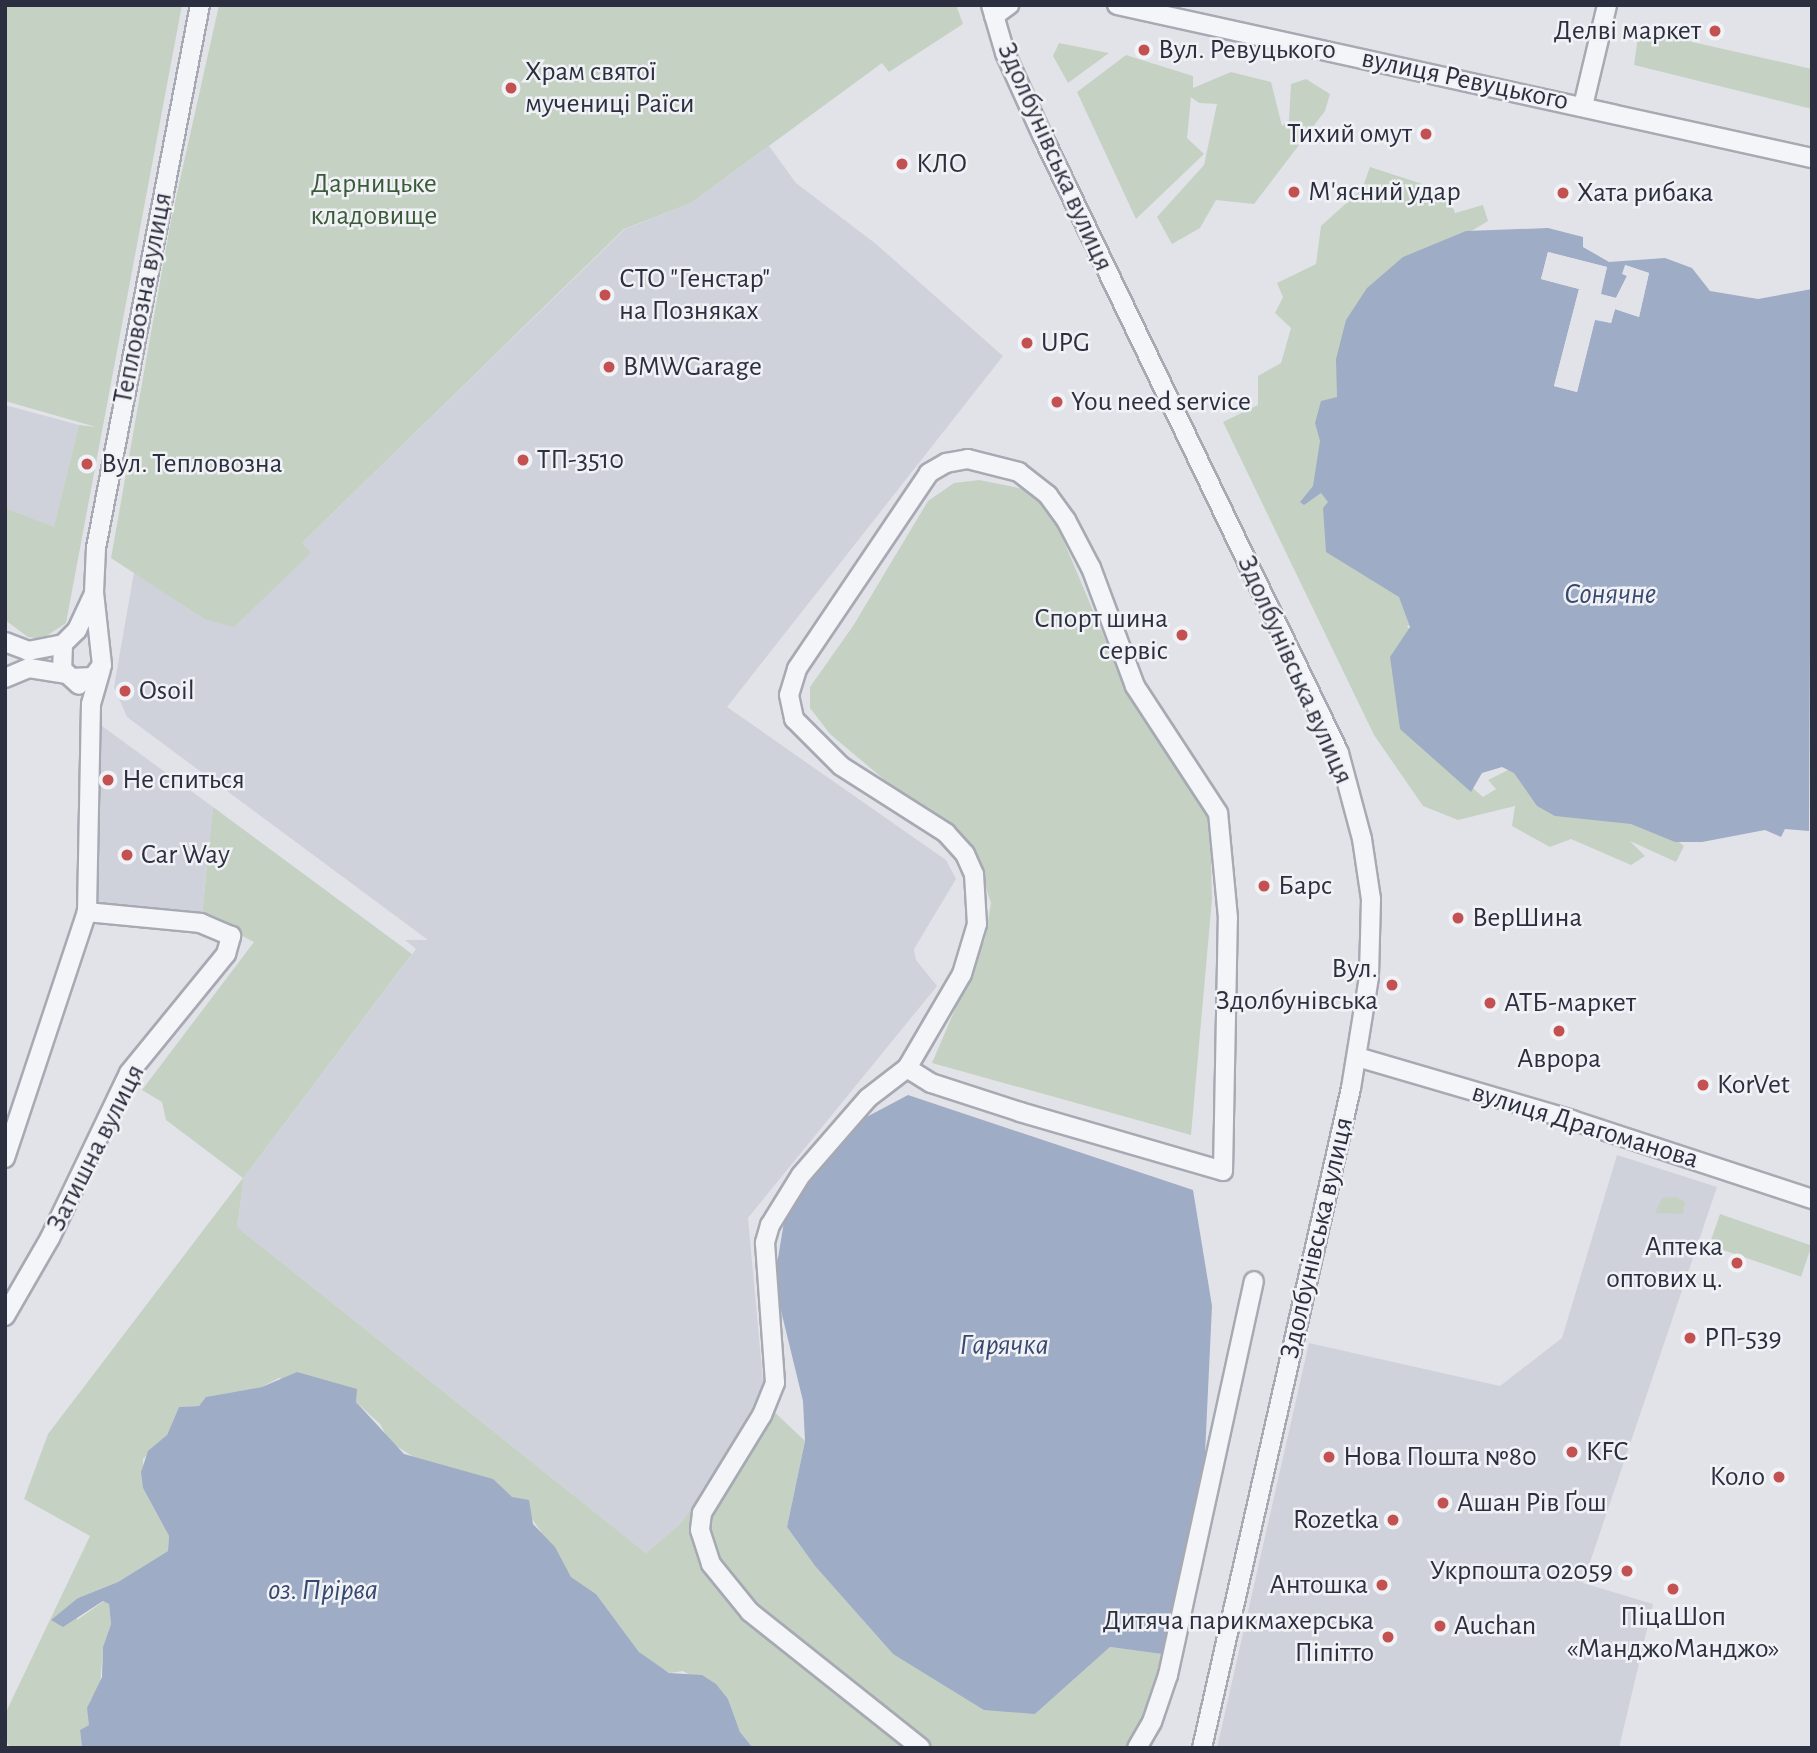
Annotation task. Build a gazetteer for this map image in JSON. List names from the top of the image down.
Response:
{
  "streets": {
    "street": [
      "вулиця Ревуцького",
      "Здолбунівська вулиця",
      "Тепловозна вулиця",
      "вулиця Драгоманова",
      "Затишна вулиця"
    ]
  },
  "crossings": [
    ["Здолбунівська вулиця", "вулиця Драгоманова"]
  ],
  "water": ["Сонячне", "Гарячка", "оз. Прірва"],
  "parks": ["Дарницьке кладовище"],
  "places": [
    "Делві маркет",
    "Вул. Ревуцького",
    "Храм святої мучениці Раїси",
    "Тихий омут",
    "КЛО",
    "М'ясний удар",
    "Хата рибака",
    "СТО \"Генстар\" на Позняках",
    "UPG",
    "BMWGarage",
    "You need service",
    "ТП-3510",
    "Вул. Тепловозна",
    "Спорт шина сервіс",
    "Osoil",
    "Не спиться",
    "Car Way",
    "Барс",
    "ВерШина",
    "Вул. Здолбунівська",
    "АТБ-маркет",
    "Аврора",
    "KorVet",
    "Аптека оптових ц.",
    "РП-539",
    "KFC",
    "Нова Пошта №80",
    "Коло",
    "Ашан Рів Ґош",
    "Rozetka",
    "Укрпошта 02059",
    "Антошка",
    "ПіцаШоп «МанджоМанджо»",
    "Auchan",
    "Дитяча парикмахерська Піпітто"
  ]
}
